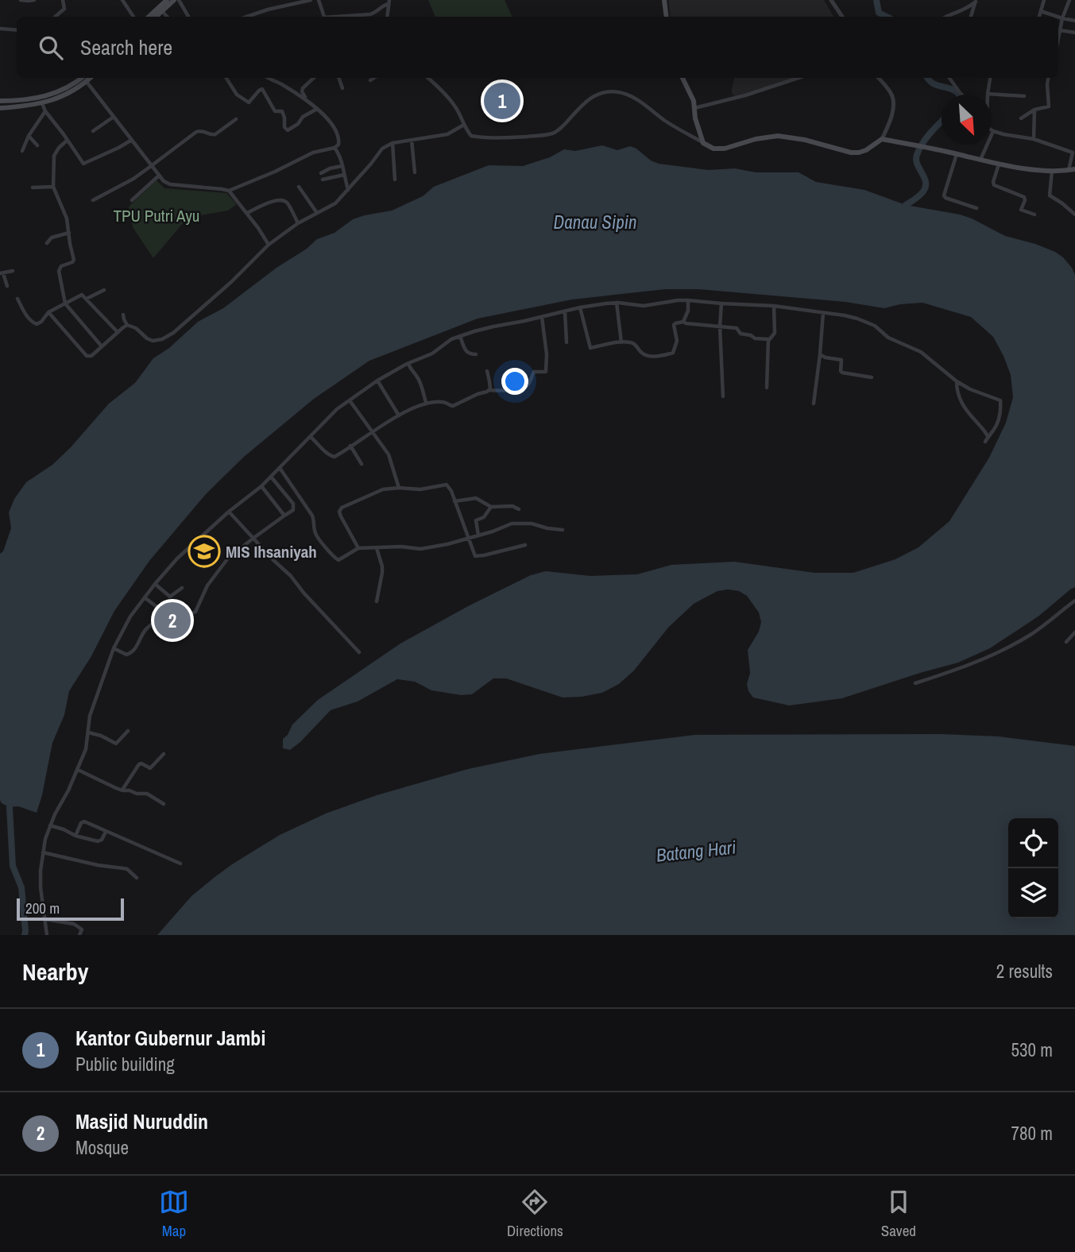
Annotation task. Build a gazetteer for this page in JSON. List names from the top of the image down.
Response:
{
  "water": ["Danau Sipin", "Batang Hari"],
  "parks": ["TPU Putri Ayu"],
  "places": {
    "school or university": ["MIS Ihsaniyah"]
  },
  "scale_bar": "200 m",
  "north": "bottom right",
  "page": {
    "search": "Search here",
    "pins": ["1", "2"],
    "scale": "200 m",
    "heading": ["Nearby", "2 results"],
    "list": [
      {
        "mark": "1",
        "name": "Kantor Gubernur Jambi",
        "note": "Public building",
        "value": "530 m"
      },
      {
        "mark": "2",
        "name": "Masjid Nuruddin",
        "note": "Mosque",
        "value": "780 m"
      }
    ],
    "nav": ["Map", "Directions", "Saved"]
  }
}
